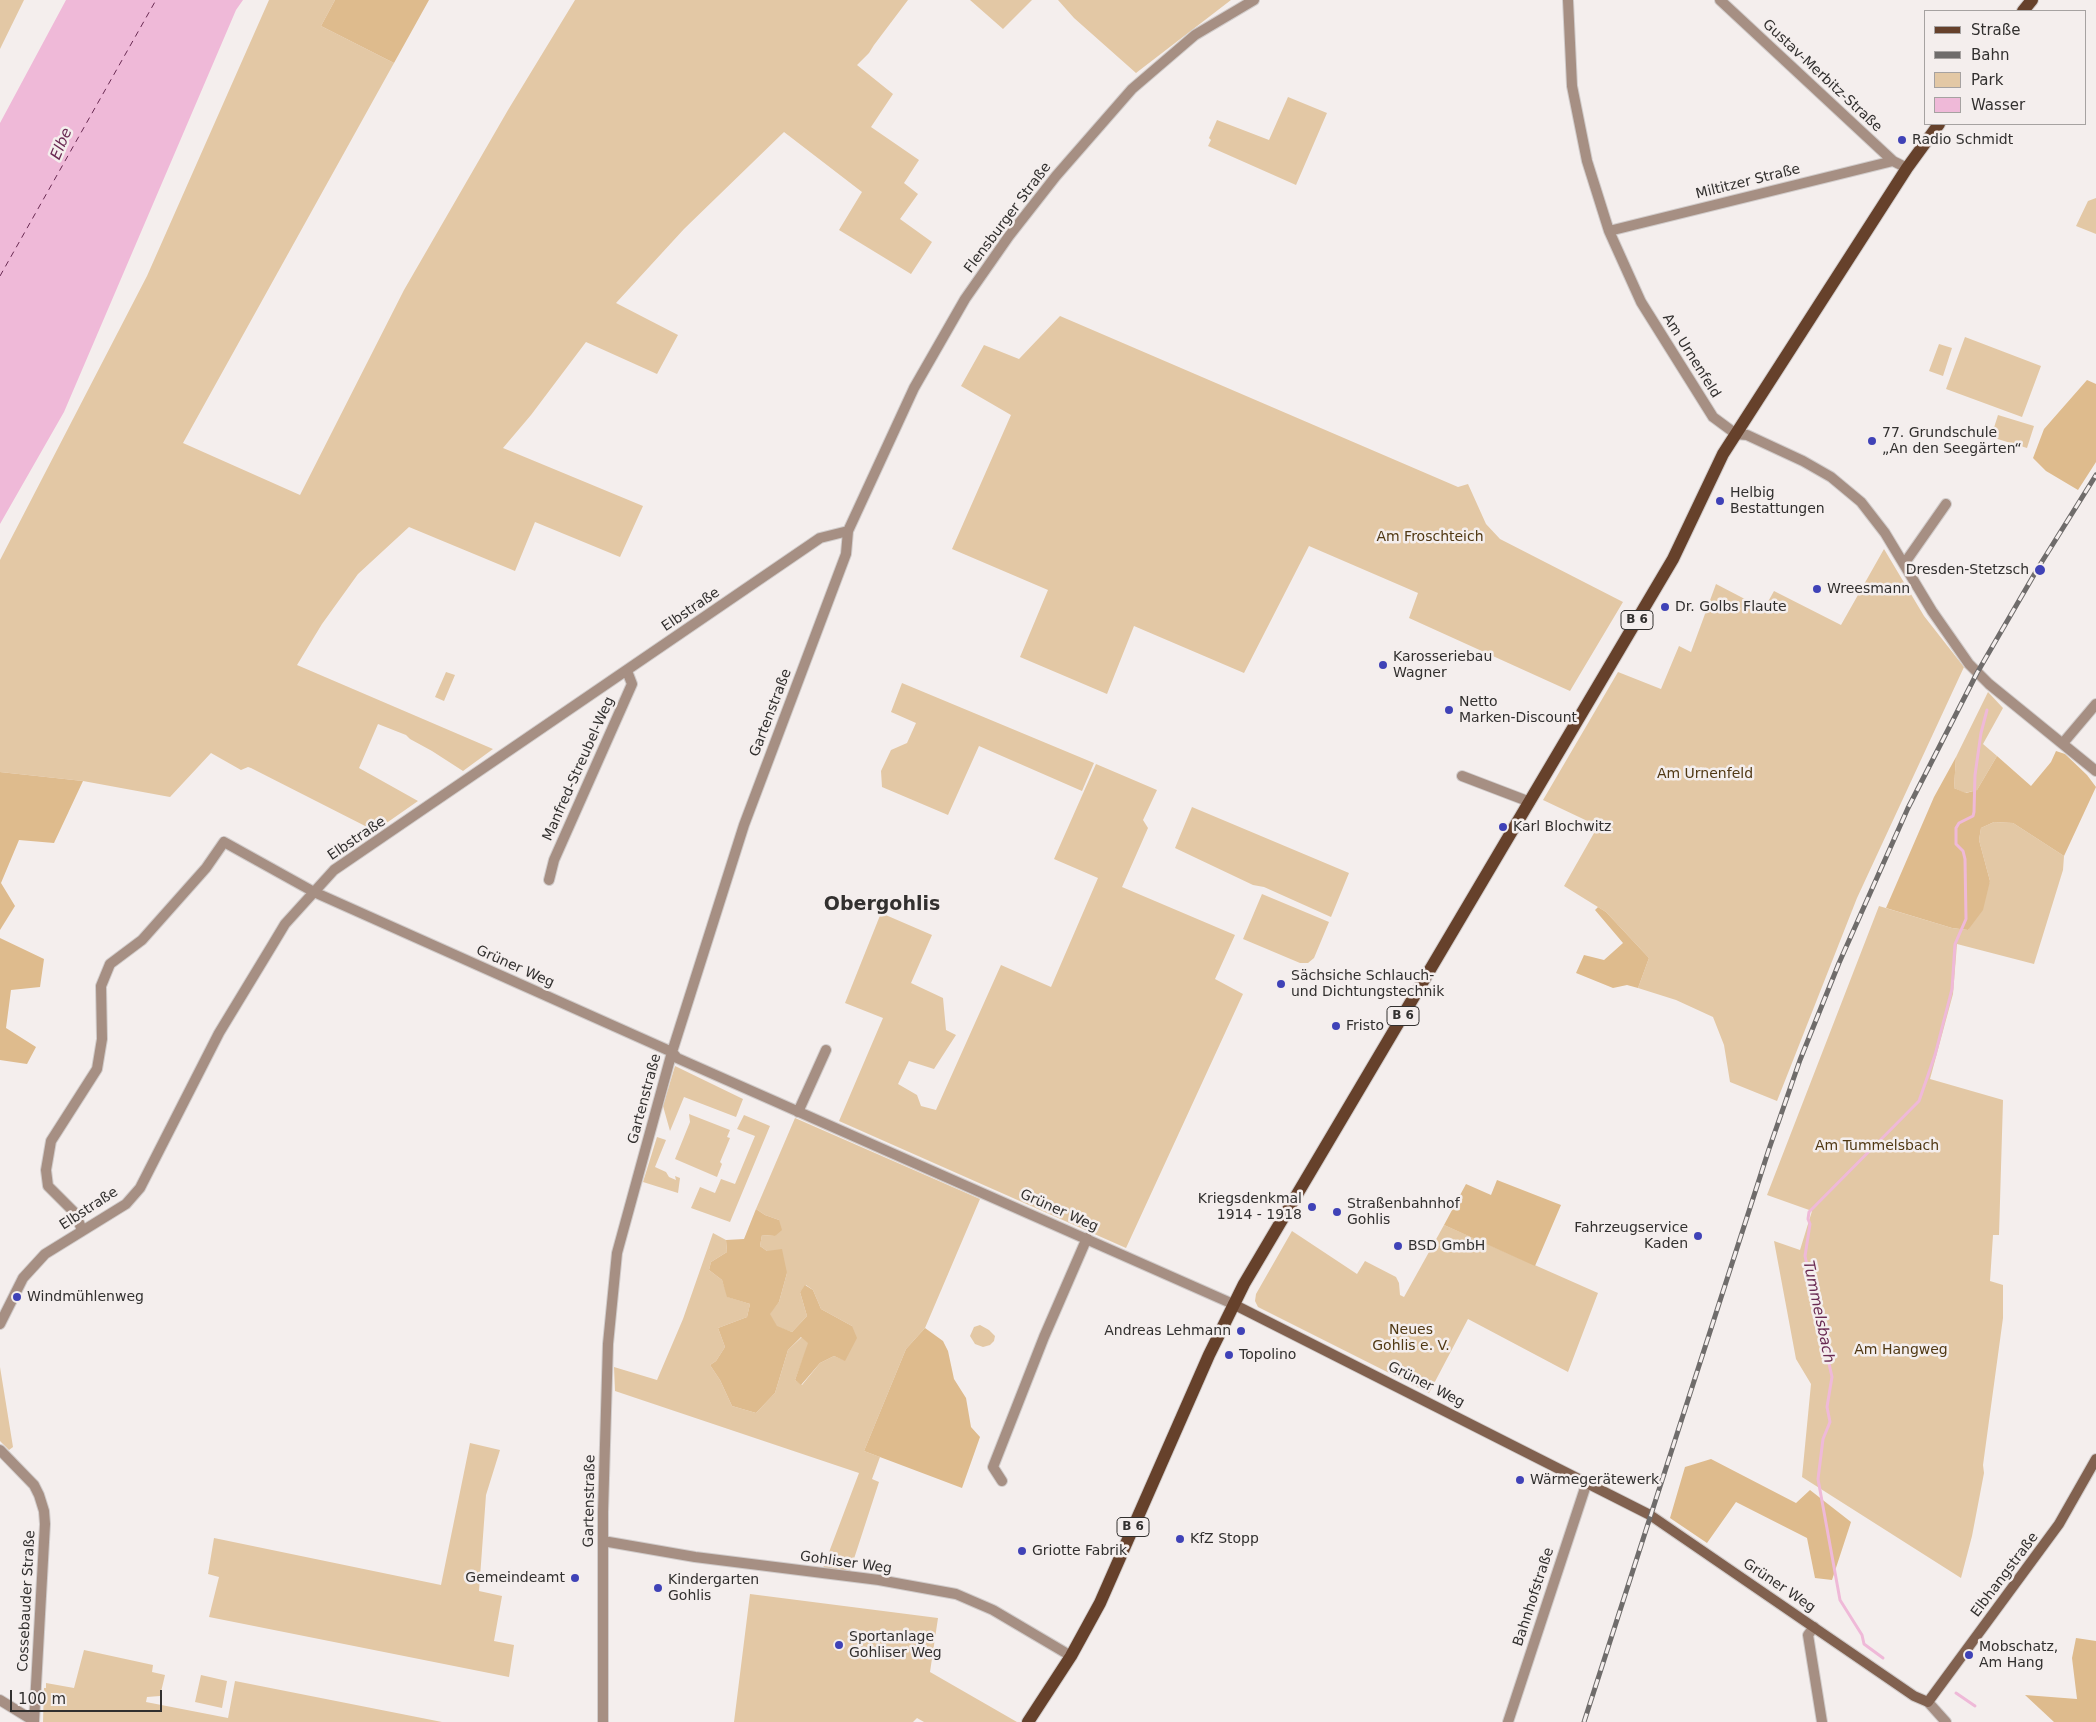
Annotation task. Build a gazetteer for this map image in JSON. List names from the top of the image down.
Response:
{
  "streets": {
    "main road": ["B 6"],
    "street": [
      "Gustav-Merbitz-Straße",
      "Miltitzer Straße",
      "Flensburger Straße",
      "Am Urnenfeld",
      "Elbstraße",
      "Gartenstraße",
      "Manfred-Streubel-Weg",
      "Grüner Weg",
      "Gohliser Weg",
      "Elbhangstraße",
      "Bahnhofstraße",
      "Cossebauder Straße"
    ]
  },
  "crossings": [
    ["Gustav-Merbitz-Straße", "Miltitzer Straße"],
    ["Gustav-Merbitz-Straße", "B 6"],
    ["Miltitzer Straße", "Am Urnenfeld"],
    ["Flensburger Straße", "Gartenstraße"],
    ["Am Urnenfeld", "B 6"],
    ["Elbstraße", "Gartenstraße"],
    ["Elbstraße", "Manfred-Streubel-Weg"],
    ["Elbstraße", "Grüner Weg"],
    ["B 6", "Grüner Weg"],
    ["B 6", "Gohliser Weg"],
    ["Gartenstraße", "Grüner Weg"],
    ["Gartenstraße", "Gohliser Weg"],
    ["Grüner Weg", "Elbhangstraße"],
    ["Grüner Weg", "Bahnhofstraße"]
  ],
  "districts": ["Obergohlis"],
  "water": ["Elbe", "Tummelsbach"],
  "parks": [
    "Am Froschteich",
    "Am Urnenfeld",
    "Am Tummelsbach",
    "Neues Gohlis e. V.",
    "Am Hangweg"
  ],
  "places": [
    "Radio Schmidt",
    "77. Grundschule „An den Seegärten“",
    "Helbig Bestattungen",
    "Dresden-Stetzsch",
    "Wreesmann",
    "Dr. Golbs Flaute",
    "Karosseriebau Wagner",
    "Netto Marken-Discount",
    "Karl Blochwitz",
    "Sächsiche Schlauch- und Dichtungstechnik",
    "Fristo",
    "Kriegsdenkmal 1914 - 1918",
    "Straßenbahnhof Gohlis",
    "Fahrzeugservice Kaden",
    "BSD GmbH",
    "Windmühlenweg",
    "Andreas Lehmann",
    "Topolino",
    "Wärmegerätewerk",
    "KfZ Stopp",
    "Griotte Fabrik",
    "Gemeindeamt",
    "Kindergarten Gohlis",
    "Sportanlage Gohliser Weg",
    "Mobschatz, Am Hang"
  ],
  "legend": [
    "Straße",
    "Bahn",
    "Park",
    "Wasser"
  ],
  "scale_bar": "100 m"
}
